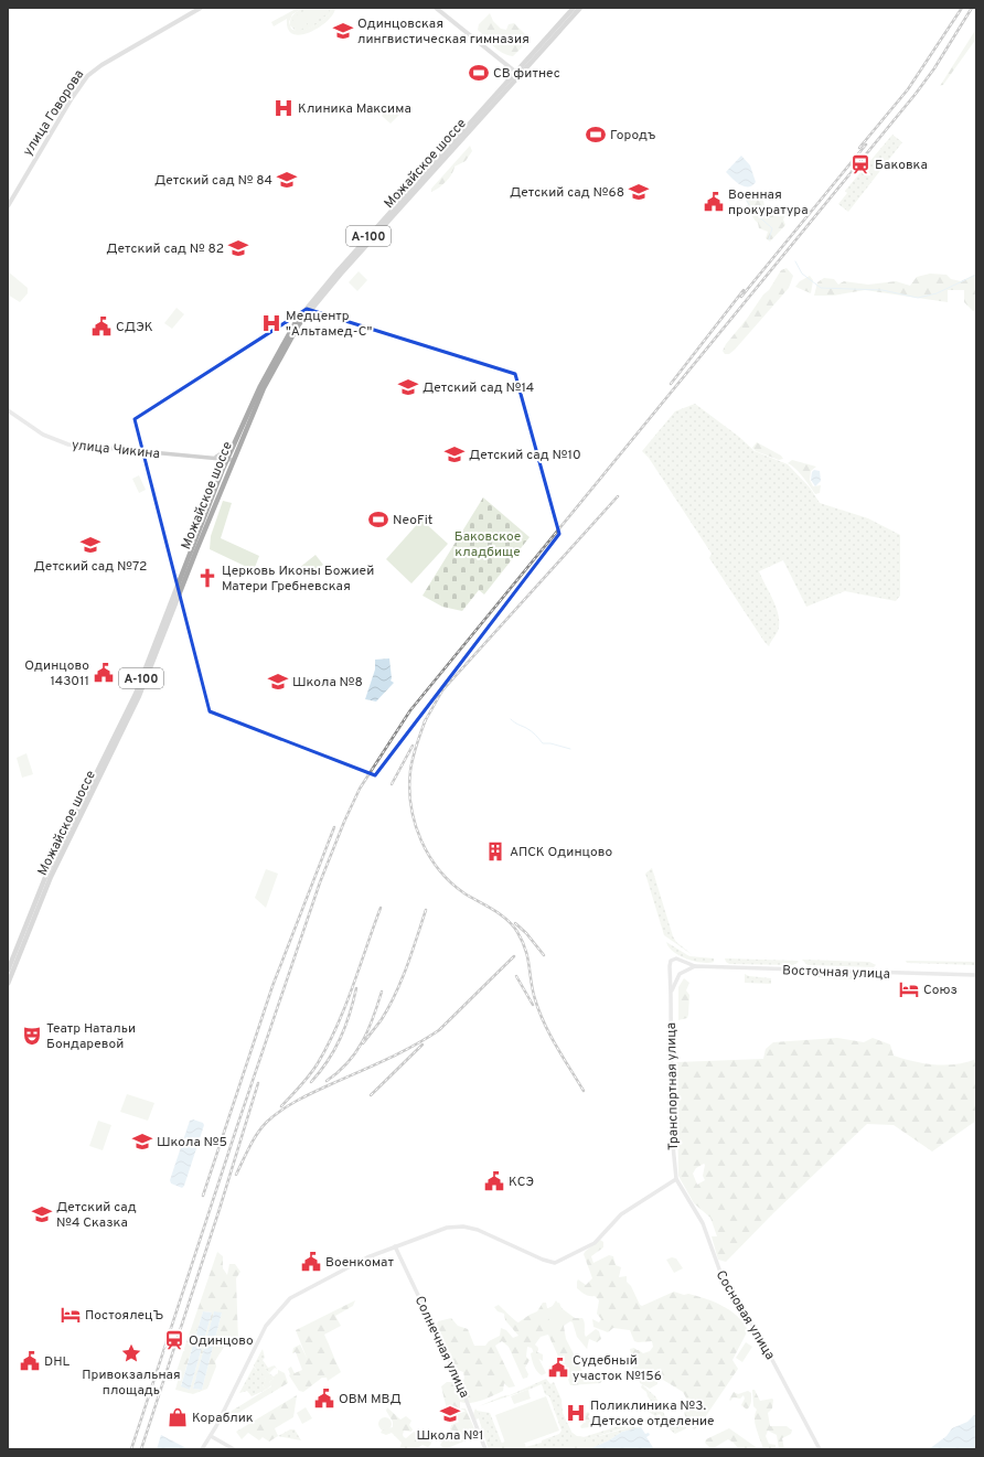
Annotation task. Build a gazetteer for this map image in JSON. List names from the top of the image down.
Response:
{
  "streets": {
    "main road": ["улица Говорова", "Можайское шоссе", "А-100"],
    "street": [
      "улица Чикина",
      "Восточная улица",
      "Транспортная улица",
      "Сосновая улица",
      "Солнечная улица"
    ]
  },
  "crossings": [
    ["Можайское шоссе", "А-100"],
    ["Можайское шоссе", "улица Чикина"],
    ["Восточная улица", "Транспортная улица"],
    ["Транспортная улица", "Сосновая улица"]
  ],
  "parks": ["Баковское кладбище"],
  "places": {
    "school or university": [
      "Одинцовская лингвистическая гимназия",
      "Детский сад № 84",
      "Детский сад №68",
      "Детский сад № 82",
      "Детский сад №14",
      "Детский сад №10",
      "Детский сад №72",
      "Школа №8",
      "Школа №5",
      "Детский сад №4 Сказка",
      "Школа №1"
    ],
    "sports": ["СВ фитнес", "Городъ", "NeoFit"],
    "hospital": ["Клиника Максима", "Медцентр \"Альтамед-С\"", "Поликлиника №3. Детское отделение"],
    "station": ["Баковка", "Одинцово"],
    "public building": [
      "Военная прокуратура",
      "СДЭК",
      "Одинцово 143011",
      "КСЭ",
      "Военкомат",
      "DHL",
      "Судебный участок №156",
      "ОВМ МВД"
    ],
    "church": ["Церковь Иконы Божией Матери Гребневская"],
    "building": ["АПСК Одинцово"],
    "hotel": ["Союз", "ПостоялецЪ"],
    "theatre": ["Театр Натальи Бондаревой"],
    "place": ["Привокзальная площадь"],
    "shop": ["Кораблик"]
  }
}
